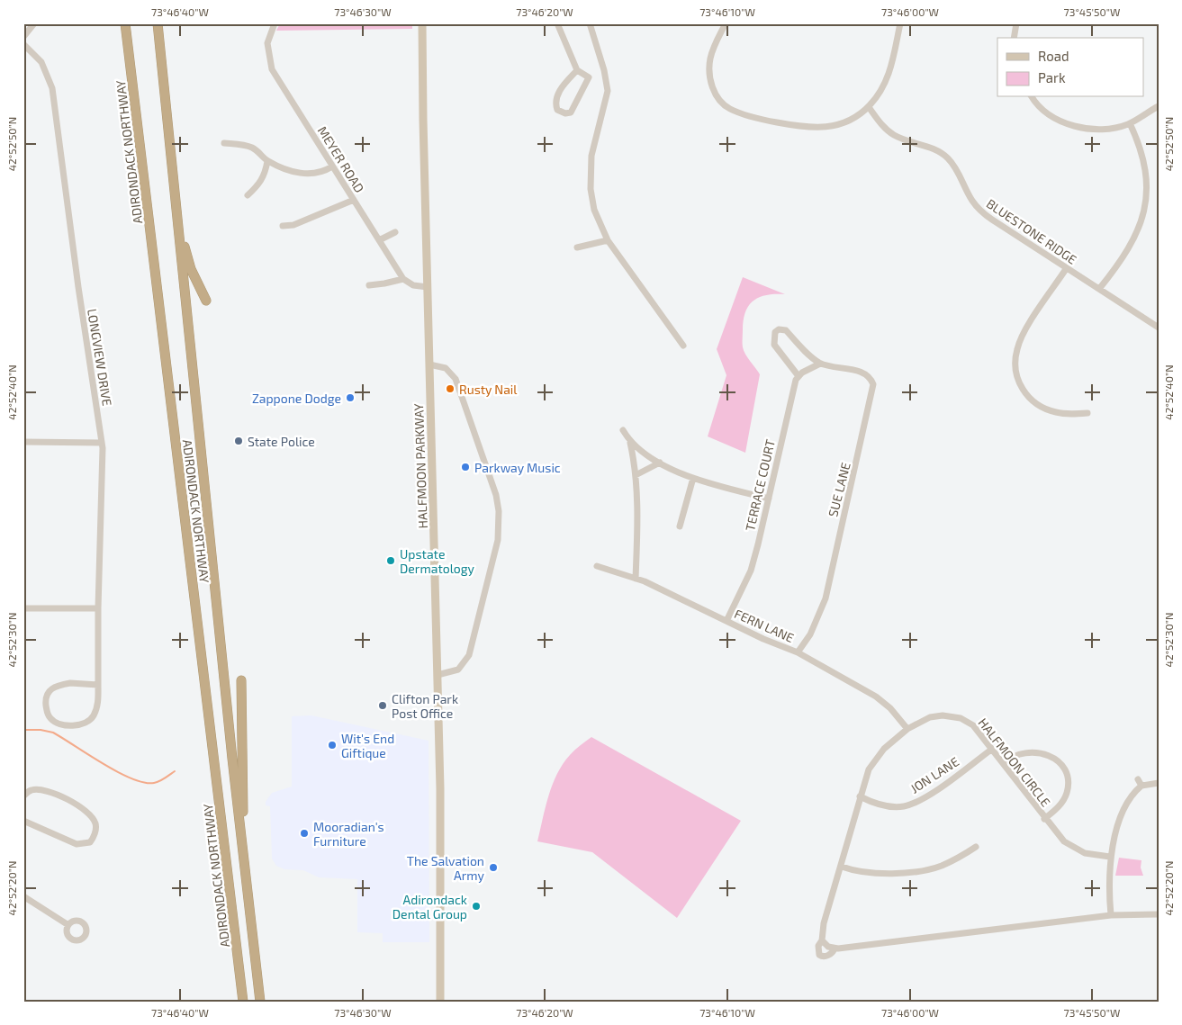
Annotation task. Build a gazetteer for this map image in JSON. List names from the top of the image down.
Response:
{
  "streets": {
    "highway": ["ADIRONDACK NORTHWAY"],
    "main road": ["HALFMOON PARKWAY"],
    "street": [
      "MEYER ROAD",
      "BLUESTONE RIDGE",
      "LONGVIEW DRIVE",
      "TERRACE COURT",
      "SUE LANE",
      "FERN LANE",
      "HALFMOON CIRCLE",
      "JON LANE"
    ]
  },
  "crossings": [
    ["TERRACE COURT", "FERN LANE"],
    ["SUE LANE", "FERN LANE"],
    ["FERN LANE", "HALFMOON CIRCLE"],
    ["HALFMOON CIRCLE", "JON LANE"]
  ],
  "places": [
    "Rusty Nail",
    "Zappone Dodge",
    "State Police",
    "Parkway Music",
    "Upstate Dermatology",
    "Clifton Park Post Office",
    "Wit's End Giftique",
    "Mooradian's Furniture",
    "The Salvation Army",
    "Adirondack Dental Group"
  ],
  "legend": ["Road", "Park"],
  "coordinates": [
    "73°46'40\"W",
    "73°46'30\"W",
    "73°46'20\"W",
    "73°46'10\"W",
    "73°46'00\"W",
    "73°45'50\"W",
    "42°52'50\"N",
    "42°52'40\"N",
    "42°52'30\"N",
    "42°52'20\"N"
  ]
}
